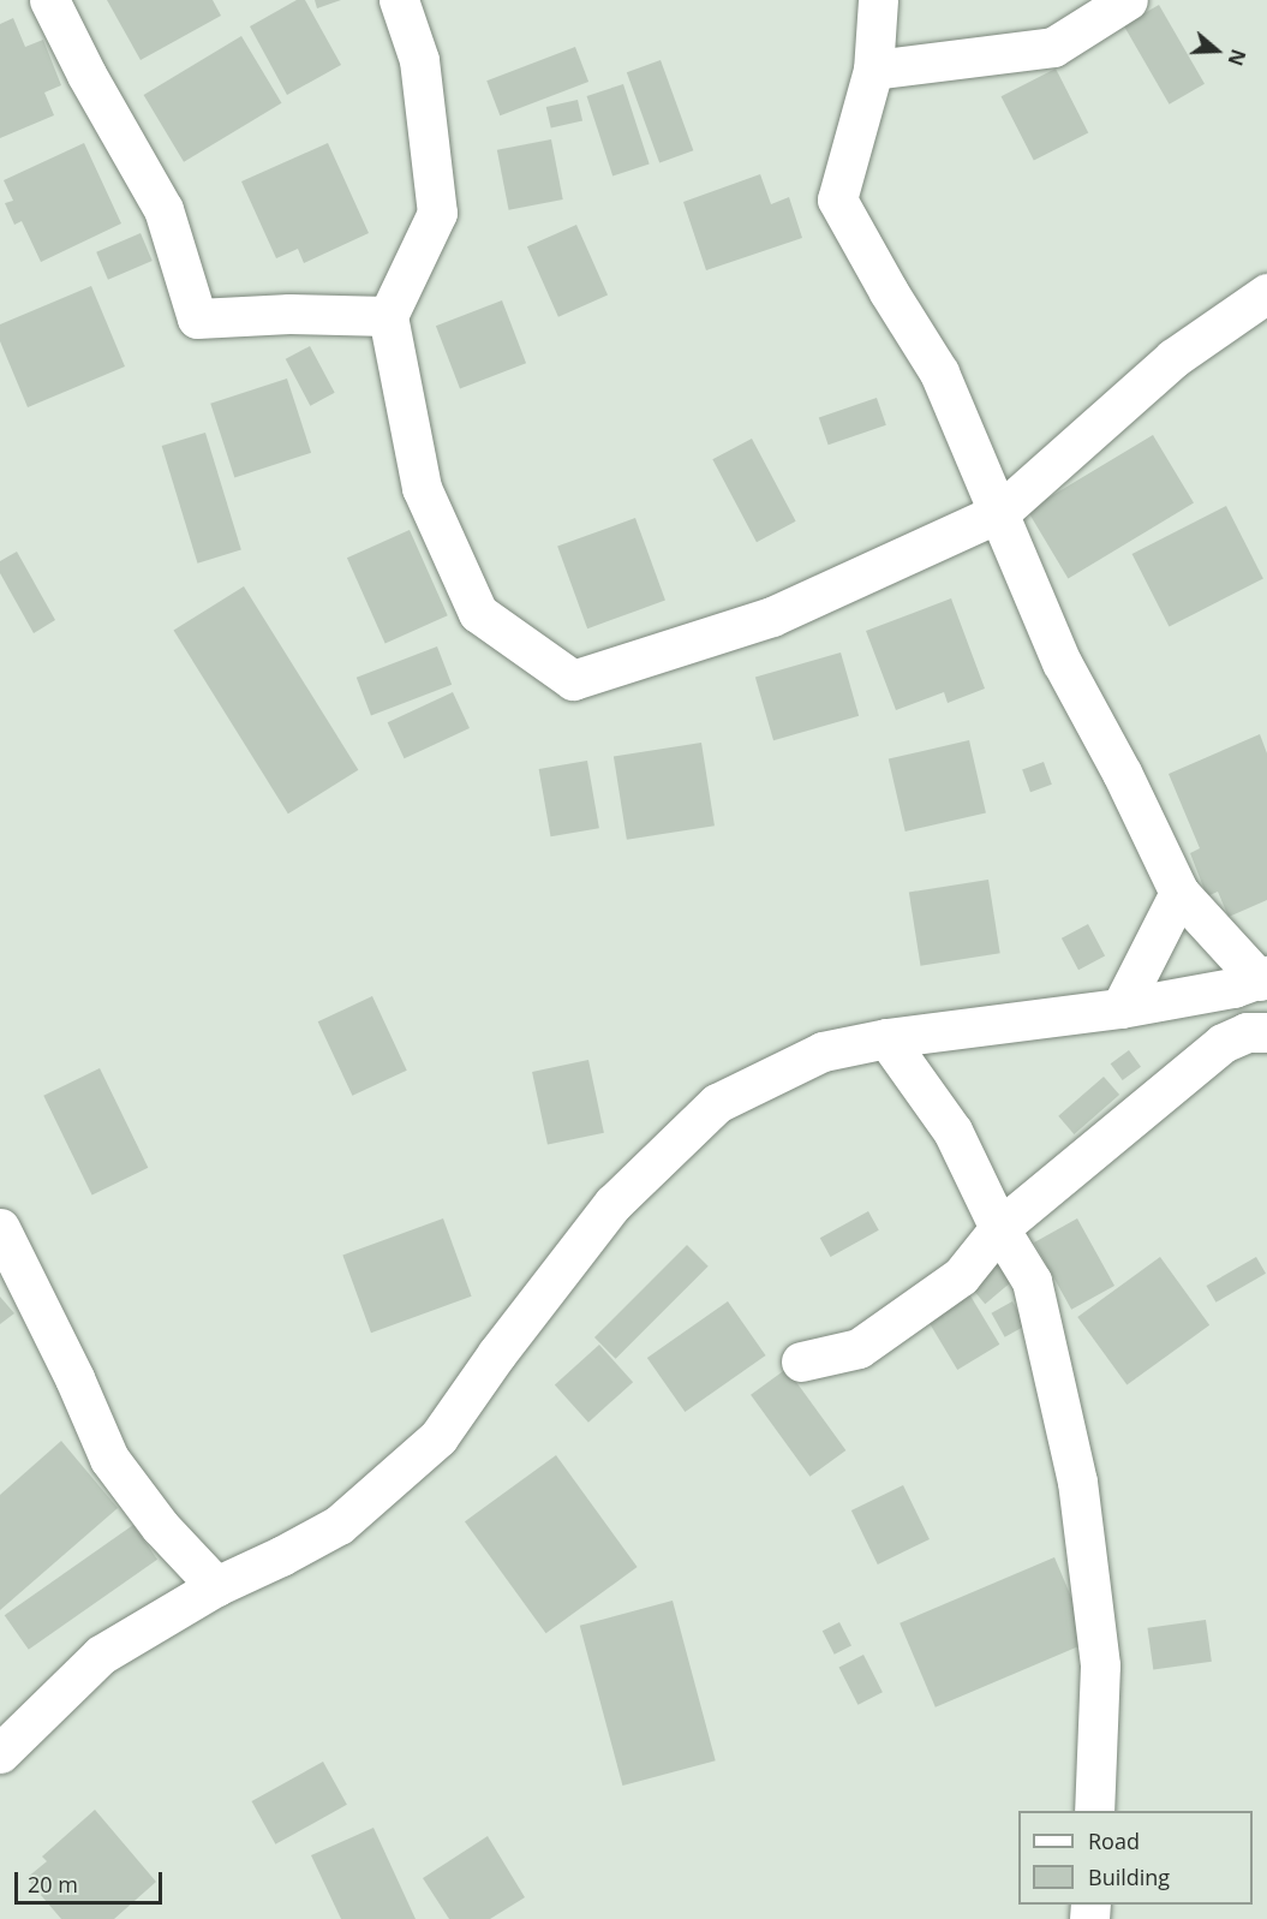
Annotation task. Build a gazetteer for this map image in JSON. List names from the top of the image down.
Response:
{
  "legend": ["Road", "Building"],
  "scale_bar": "20 m",
  "north": "right"
}
